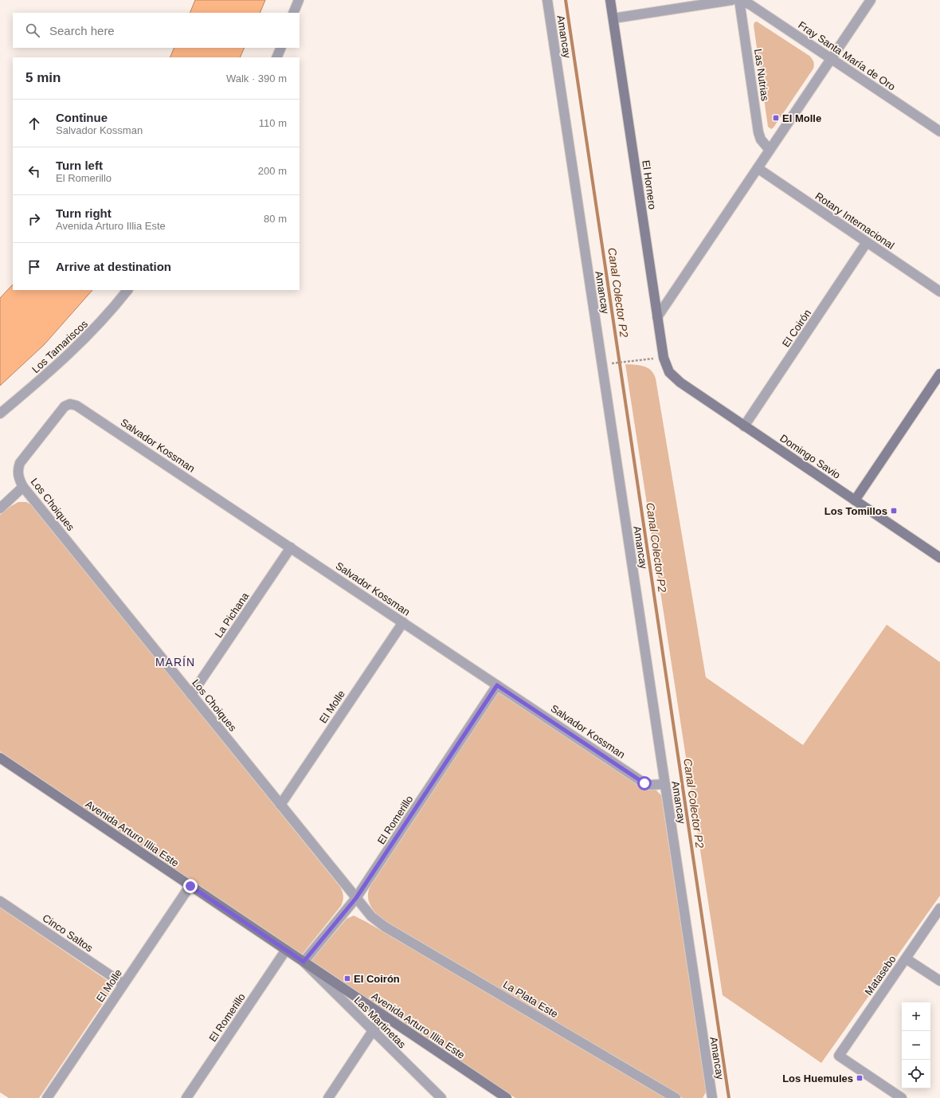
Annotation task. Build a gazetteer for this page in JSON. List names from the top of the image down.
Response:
{
  "streets": {
    "street": [
      "Amancay",
      "Fray Santa María de Oro",
      "Las Nutrias",
      "El Hornero",
      "Rotary Internacional",
      "El Coirón",
      "Los Tamariscos",
      "Salvador Kossman",
      "Domingo Savio",
      "Los Choiques",
      "La Pichana",
      "El Molle",
      "El Romerillo",
      "Avenida Arturo Illia Este",
      "Cinco Saltos",
      "Matasebo",
      "La Plata Este",
      "Las Martinetas"
    ]
  },
  "crossings": [
    ["Amancay", "Salvador Kossman"],
    ["Fray Santa María de Oro", "Las Nutrias"],
    ["El Hornero", "Domingo Savio"],
    ["Rotary Internacional", "El Coirón"],
    ["El Coirón", "Domingo Savio"],
    ["Salvador Kossman", "Los Choiques"],
    ["Salvador Kossman", "La Pichana"],
    ["Salvador Kossman", "El Molle"],
    ["Salvador Kossman", "El Romerillo"],
    ["Los Choiques", "La Pichana"],
    ["Los Choiques", "El Molle"],
    ["Los Choiques", "El Romerillo"],
    ["Los Choiques", "La Plata Este"],
    ["El Molle", "Avenida Arturo Illia Este"],
    ["El Molle", "Cinco Saltos"],
    ["El Romerillo", "Avenida Arturo Illia Este"],
    ["El Romerillo", "Las Martinetas"],
    ["Avenida Arturo Illia Este", "Las Martinetas"]
  ],
  "districts": ["MARÍN"],
  "water": ["Canal Colector P2"],
  "places": {
    "transit": [
      "El Molle",
      "Los Tomillos",
      "El Coirón",
      "Los Huemules"
    ]
  },
  "page": {
    "search": "Search here",
    "heading": ["5 min", "Walk · 390 m"],
    "list": [
      ["Continue", "Salvador Kossman", "110 m"],
      ["Turn left", "El Romerillo", "200 m"],
      ["Turn right", "Avenida Arturo Illia Este", "80 m"],
      "Arrive at destination"
    ],
    "map_buttons": ["+", "−"]
  }
}
